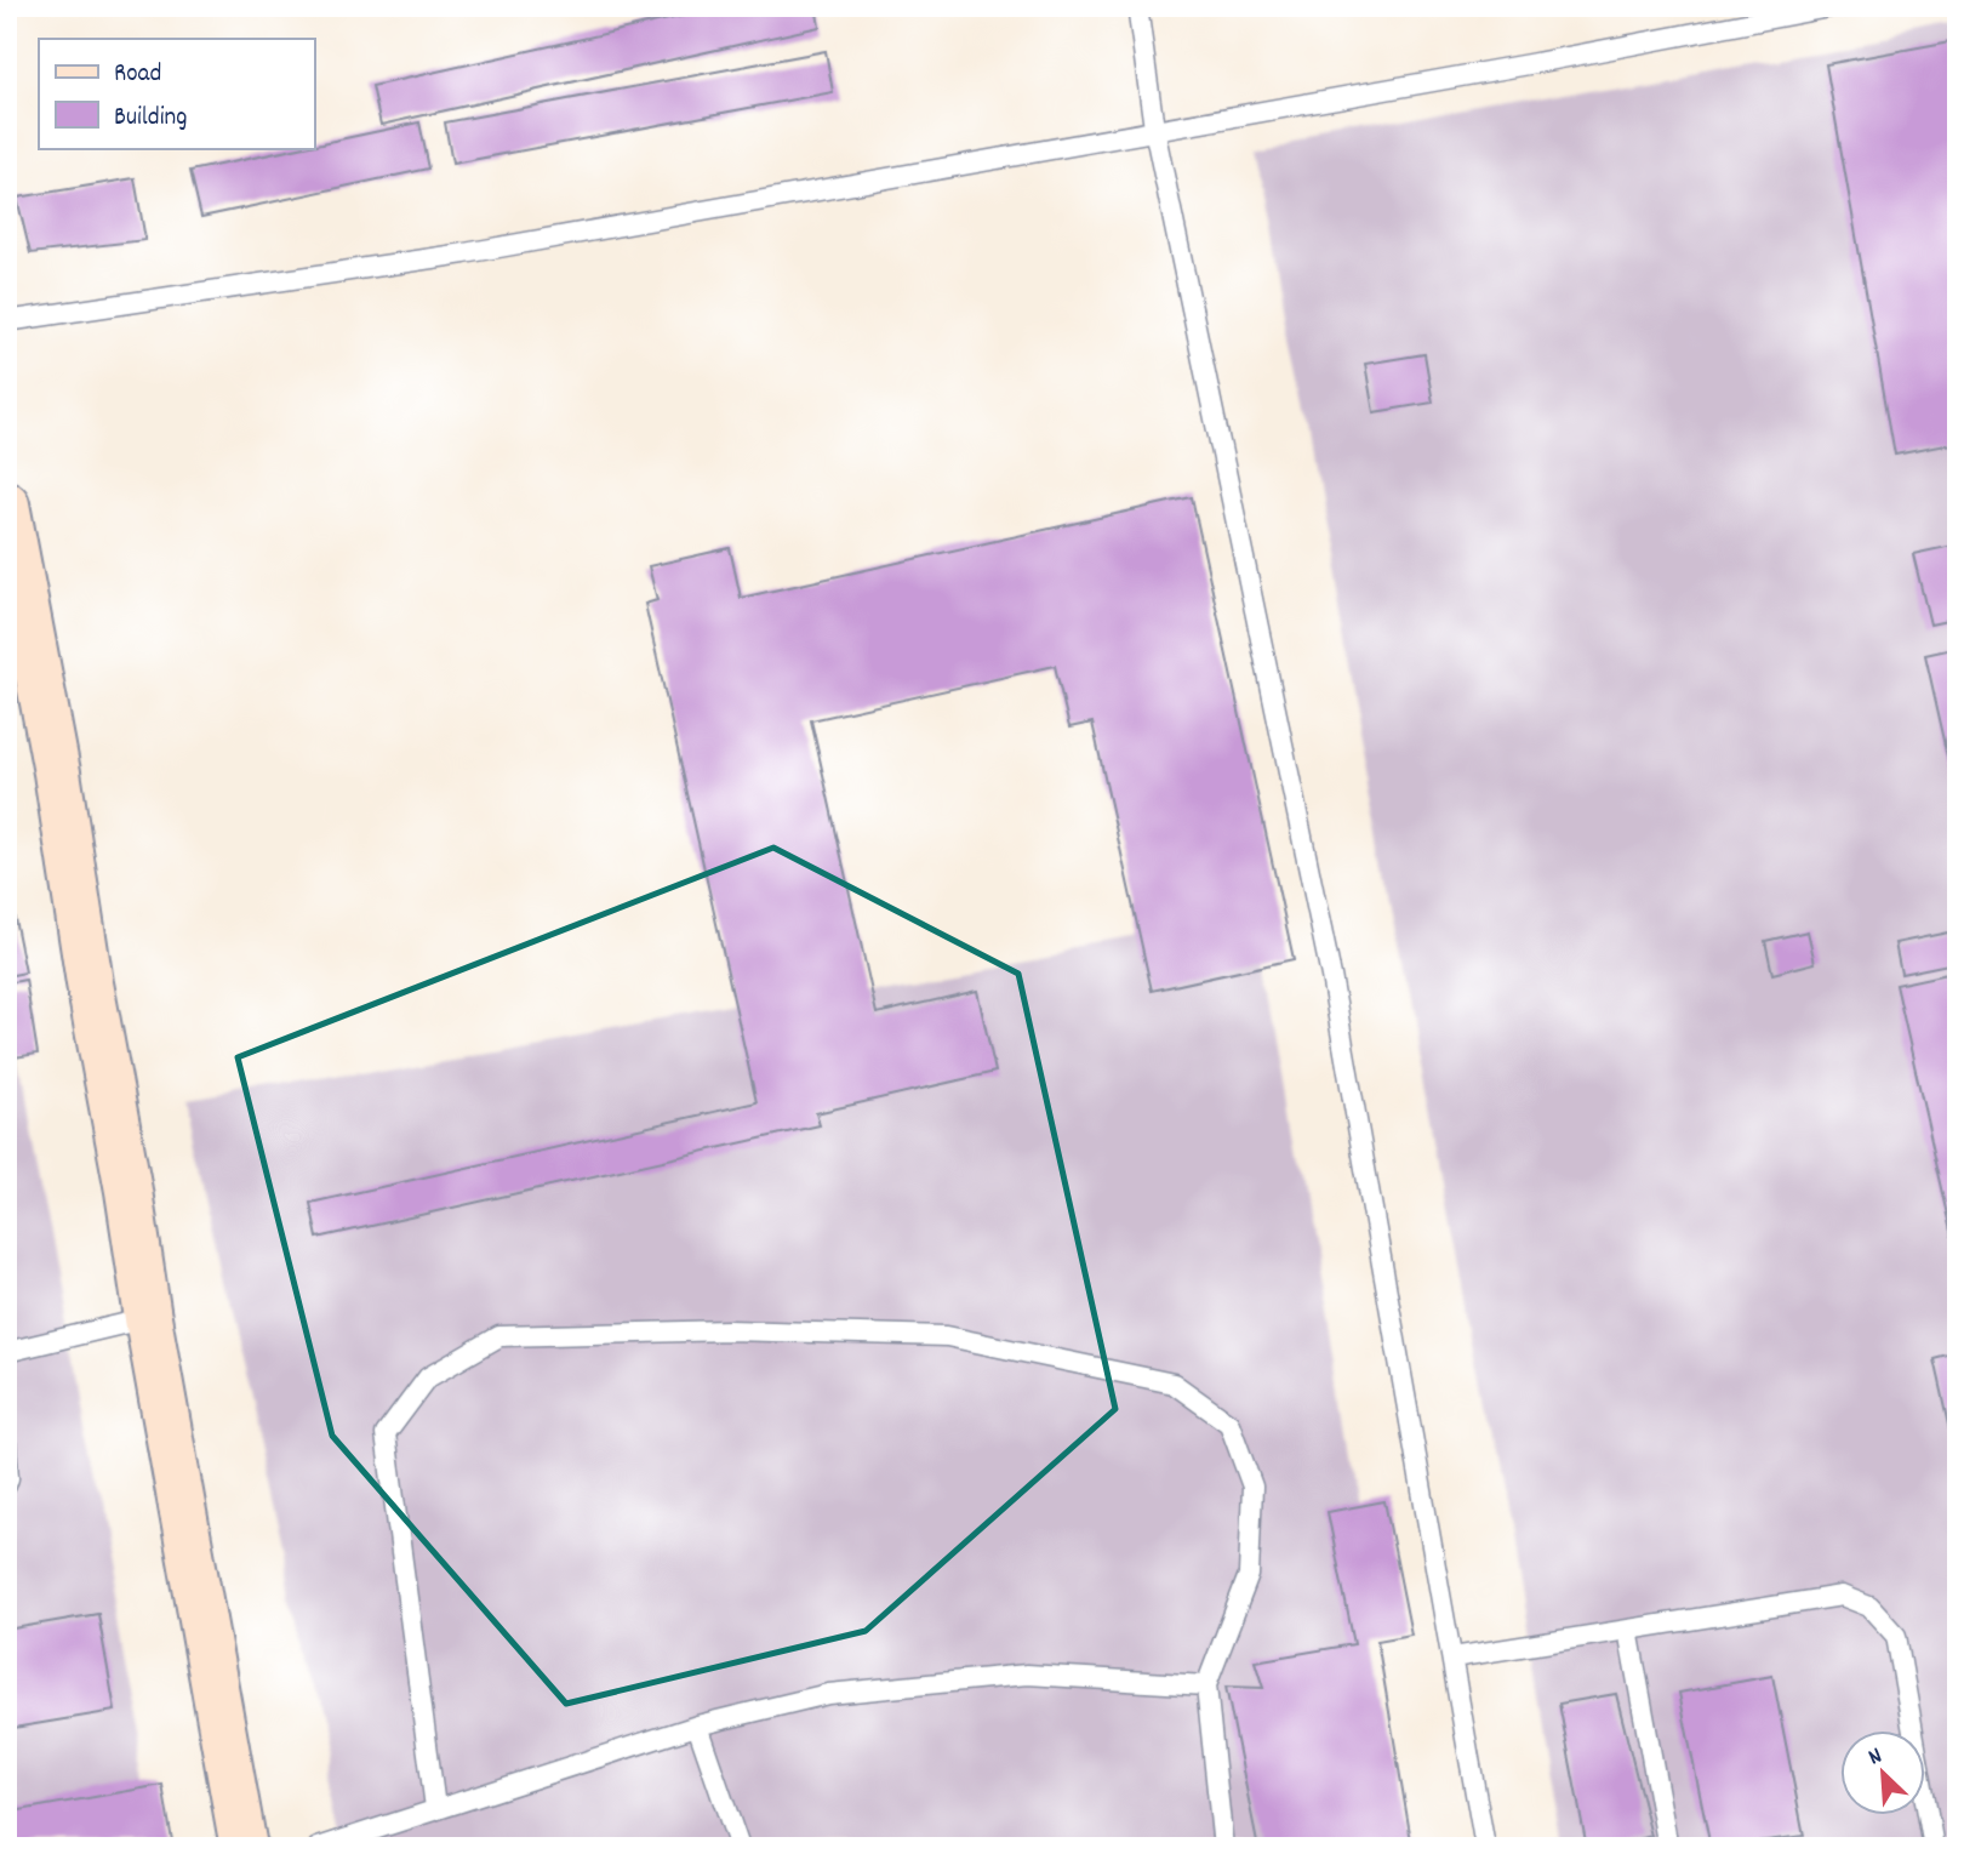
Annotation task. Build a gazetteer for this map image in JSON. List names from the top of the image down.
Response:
{
  "legend": ["Road", "Building"],
  "north": "top left"
}
